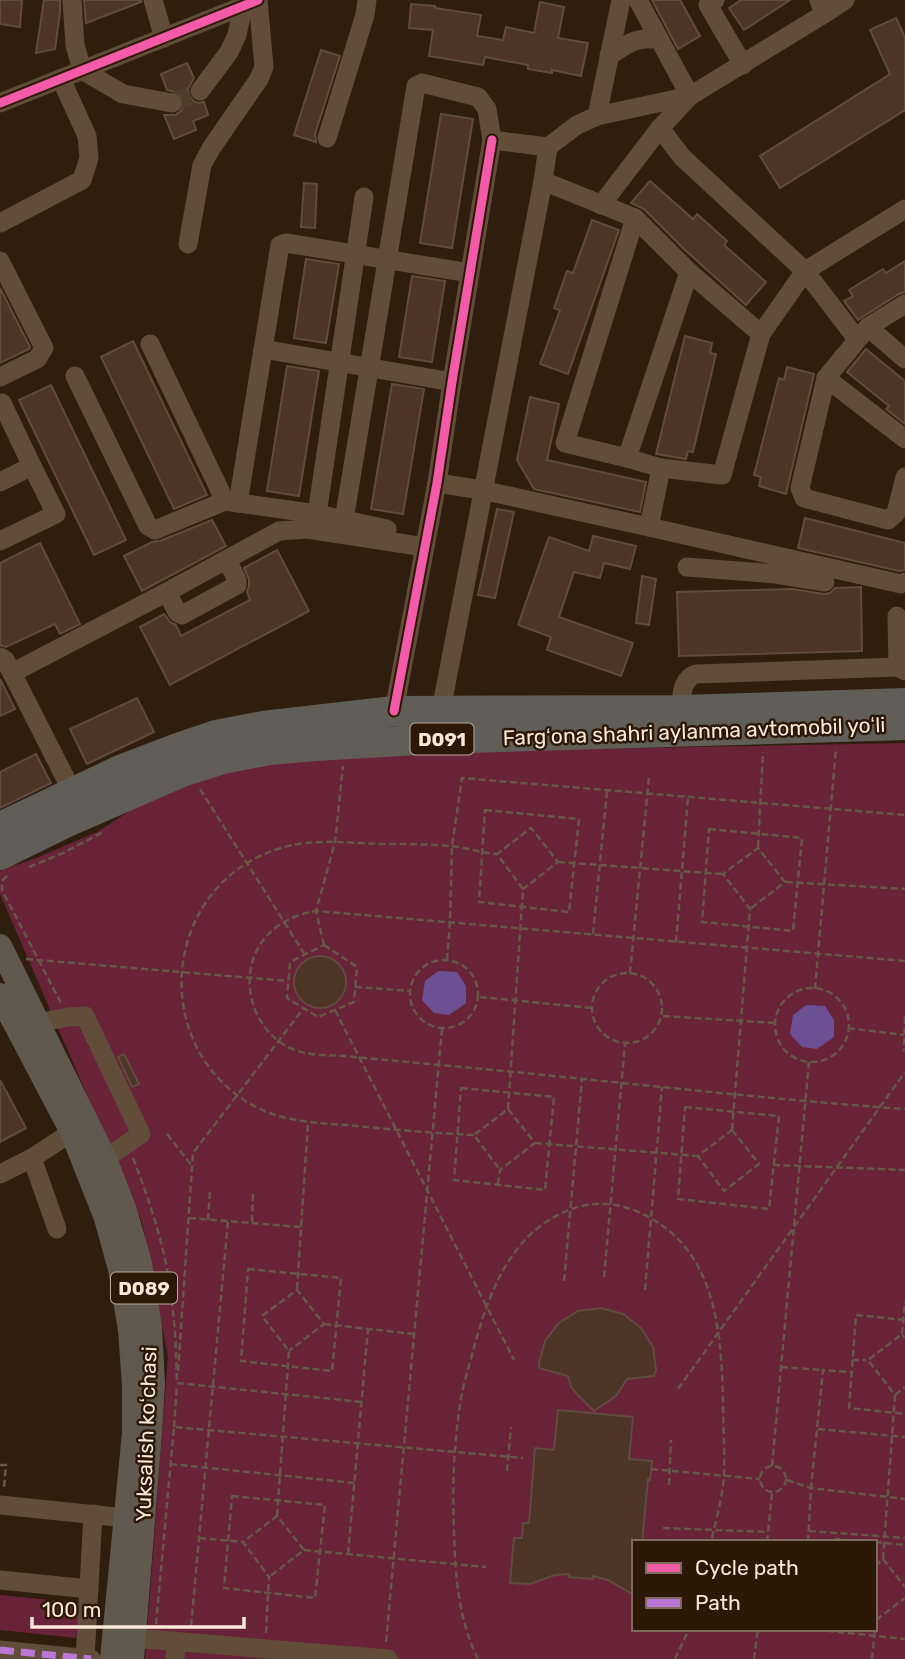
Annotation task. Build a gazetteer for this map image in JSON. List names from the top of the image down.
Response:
{
  "streets": {
    "highway": ["Fargʻona shahri aylanma avtomobil yoʻli", "D091"],
    "main road": ["D089", "Yuksalish koʻchasi"]
  },
  "legend": ["Cycle path", "Path"],
  "scale_bar": "100 m"
}
